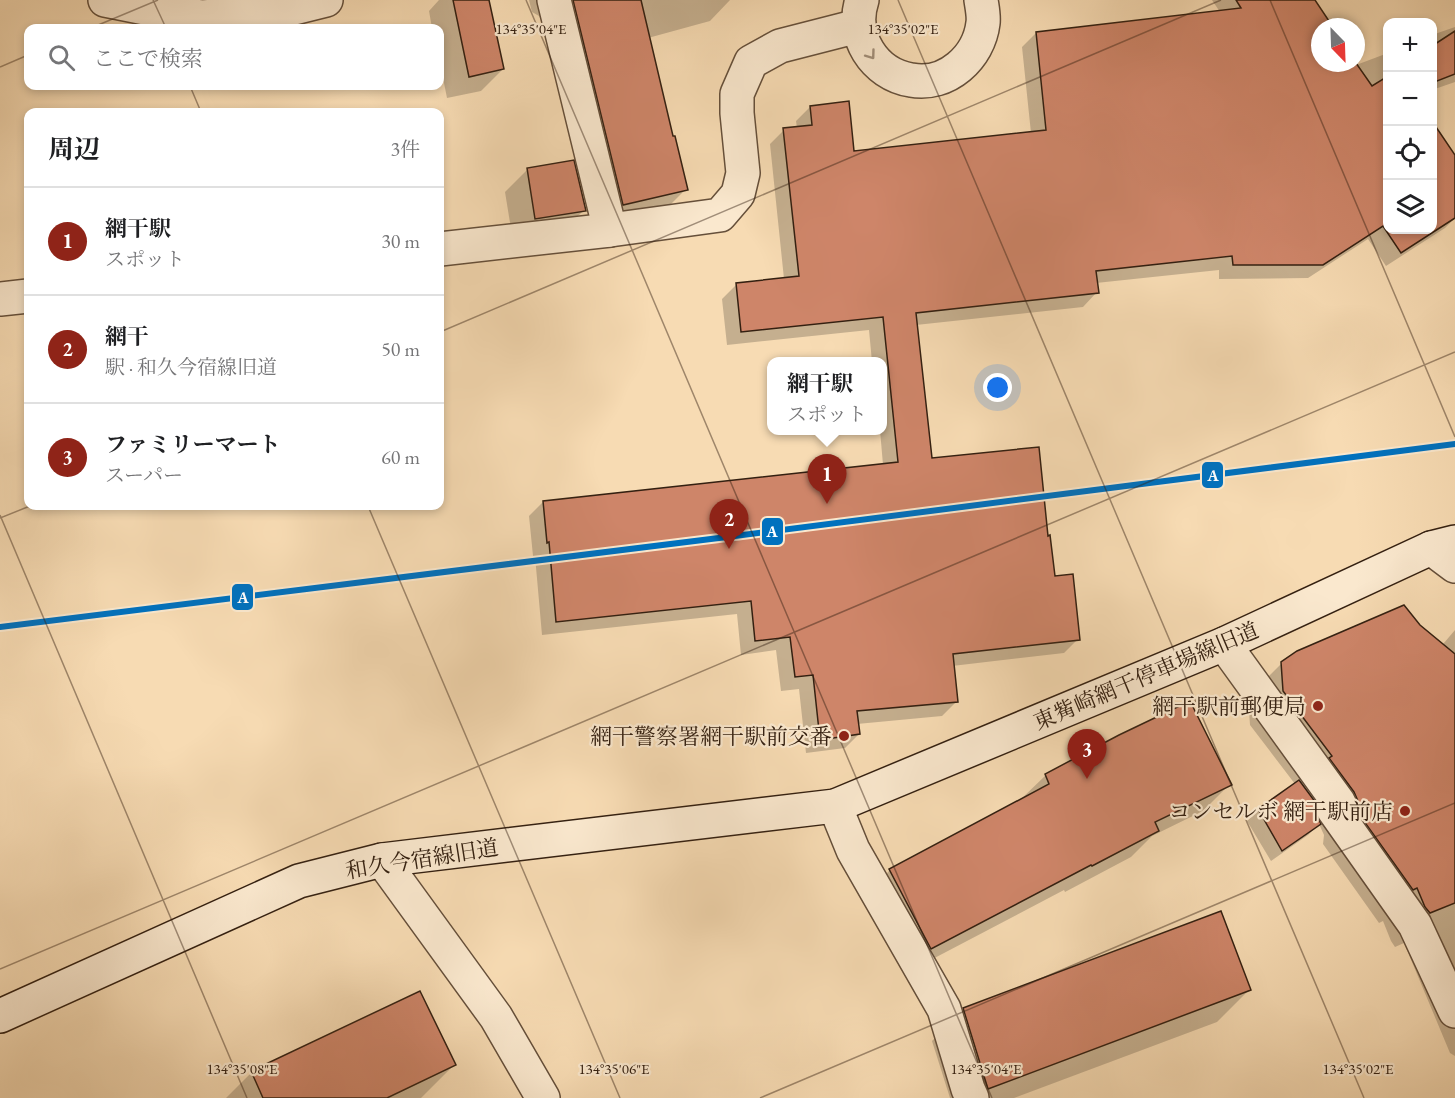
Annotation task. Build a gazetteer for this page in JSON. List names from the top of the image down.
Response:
{
  "streets": {
    "street": ["東觜崎網干停車場線旧道", "和久今宿線旧道"]
  },
  "crossings": [
    ["東觜崎網干停車場線旧道", "和久今宿線旧道"]
  ],
  "places": ["網干駅前郵便局", "網干警察署網干駅前交番", "コンセルボ 網干駅前店"],
  "lines": ["transit line A"],
  "north": "bottom right",
  "page": {
    "map_buttons": ["+", "−"],
    "search": "ここで検索",
    "heading": ["周辺", "3件"],
    "list": [
      {
        "mark": "1",
        "name": "網干駅",
        "note": "スポット",
        "value": "30 m"
      },
      {
        "mark": "2",
        "name": "網干",
        "note": "駅 · 和久今宿線旧道",
        "value": "50 m"
      },
      {
        "mark": "3",
        "name": "ファミリーマート",
        "note": "スーパー",
        "value": "60 m"
      }
    ],
    "popup": ["網干駅", "スポット"],
    "pins": ["1", "2", "3"]
  },
  "coordinates": [
    "134°35'04\"E",
    "134°35'02\"E",
    "134°35'08\"E",
    "134°35'06\"E"
  ]
}
